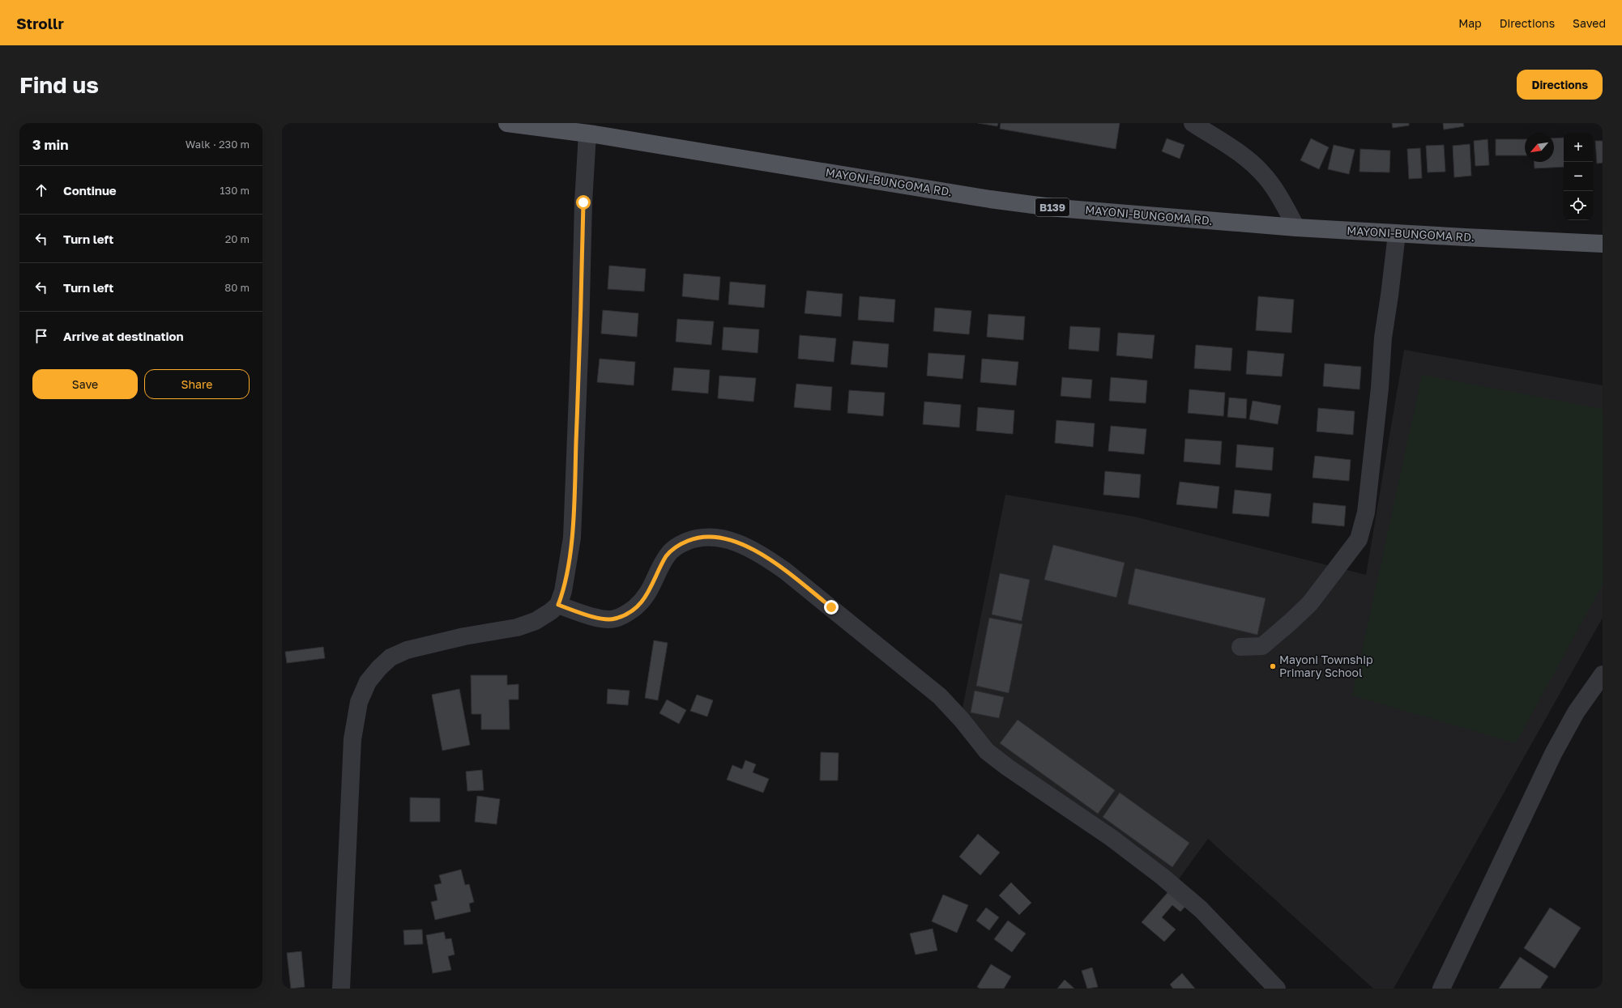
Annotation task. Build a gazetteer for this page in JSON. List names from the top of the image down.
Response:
{
  "streets": {
    "main road": ["MAYONI-BUNGOMA RD.", "B139"]
  },
  "places": ["Mayoni Township Primary School"],
  "north": "bottom left",
  "page": {
    "header": "Strollr",
    "nav": ["Map", "Directions", "Saved"],
    "buttons": [
      "Directions",
      ["Save", "Share"]
    ],
    "title": "Find us",
    "heading": ["3 min", "Walk · 230 m"],
    "map_buttons": ["+", "−"],
    "list": [
      ["Continue", "130 m"],
      ["Turn left", "20 m"],
      ["Turn left", "80 m"],
      "Arrive at destination"
    ]
  }
}
